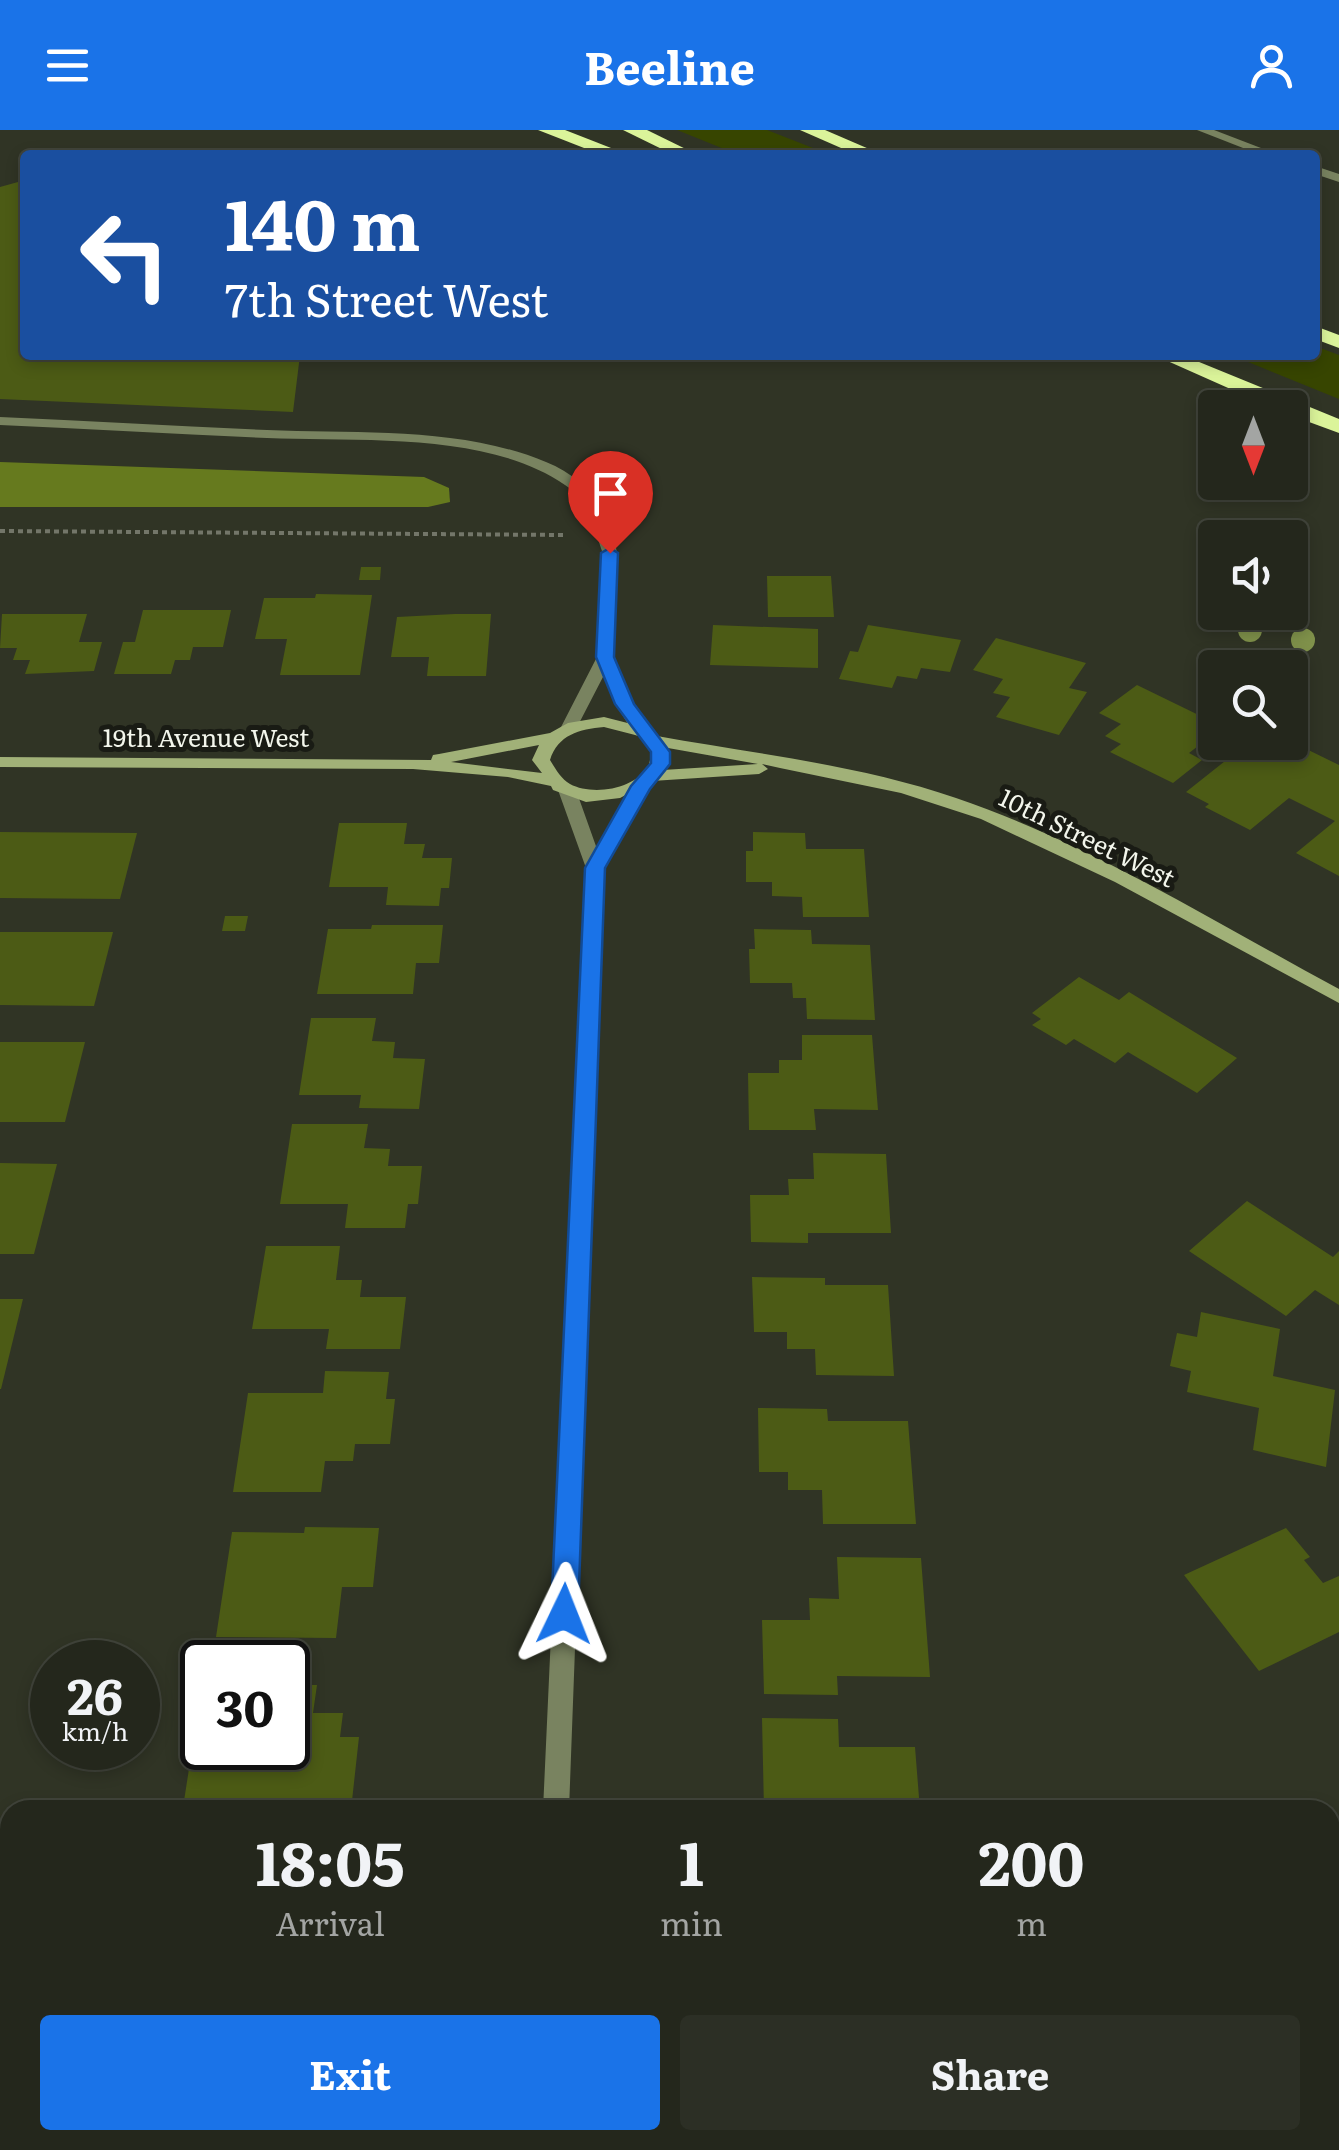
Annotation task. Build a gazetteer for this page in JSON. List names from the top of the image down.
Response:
{
  "streets": {
    "street": ["19th Avenue West", "10th Street West"]
  },
  "crossings": [
    ["19th Avenue West", "10th Street West"]
  ],
  "north": "bottom",
  "page": {
    "header": "Beeline",
    "turn": ["140 m", "7th Street West"],
    "speed": "26 km/h",
    "limit": "30",
    "eta": [
      "18:05",
      "Arrival",
      "1",
      "min",
      "200",
      "m"
    ],
    "buttons": ["Exit", "Share"]
  }
}
